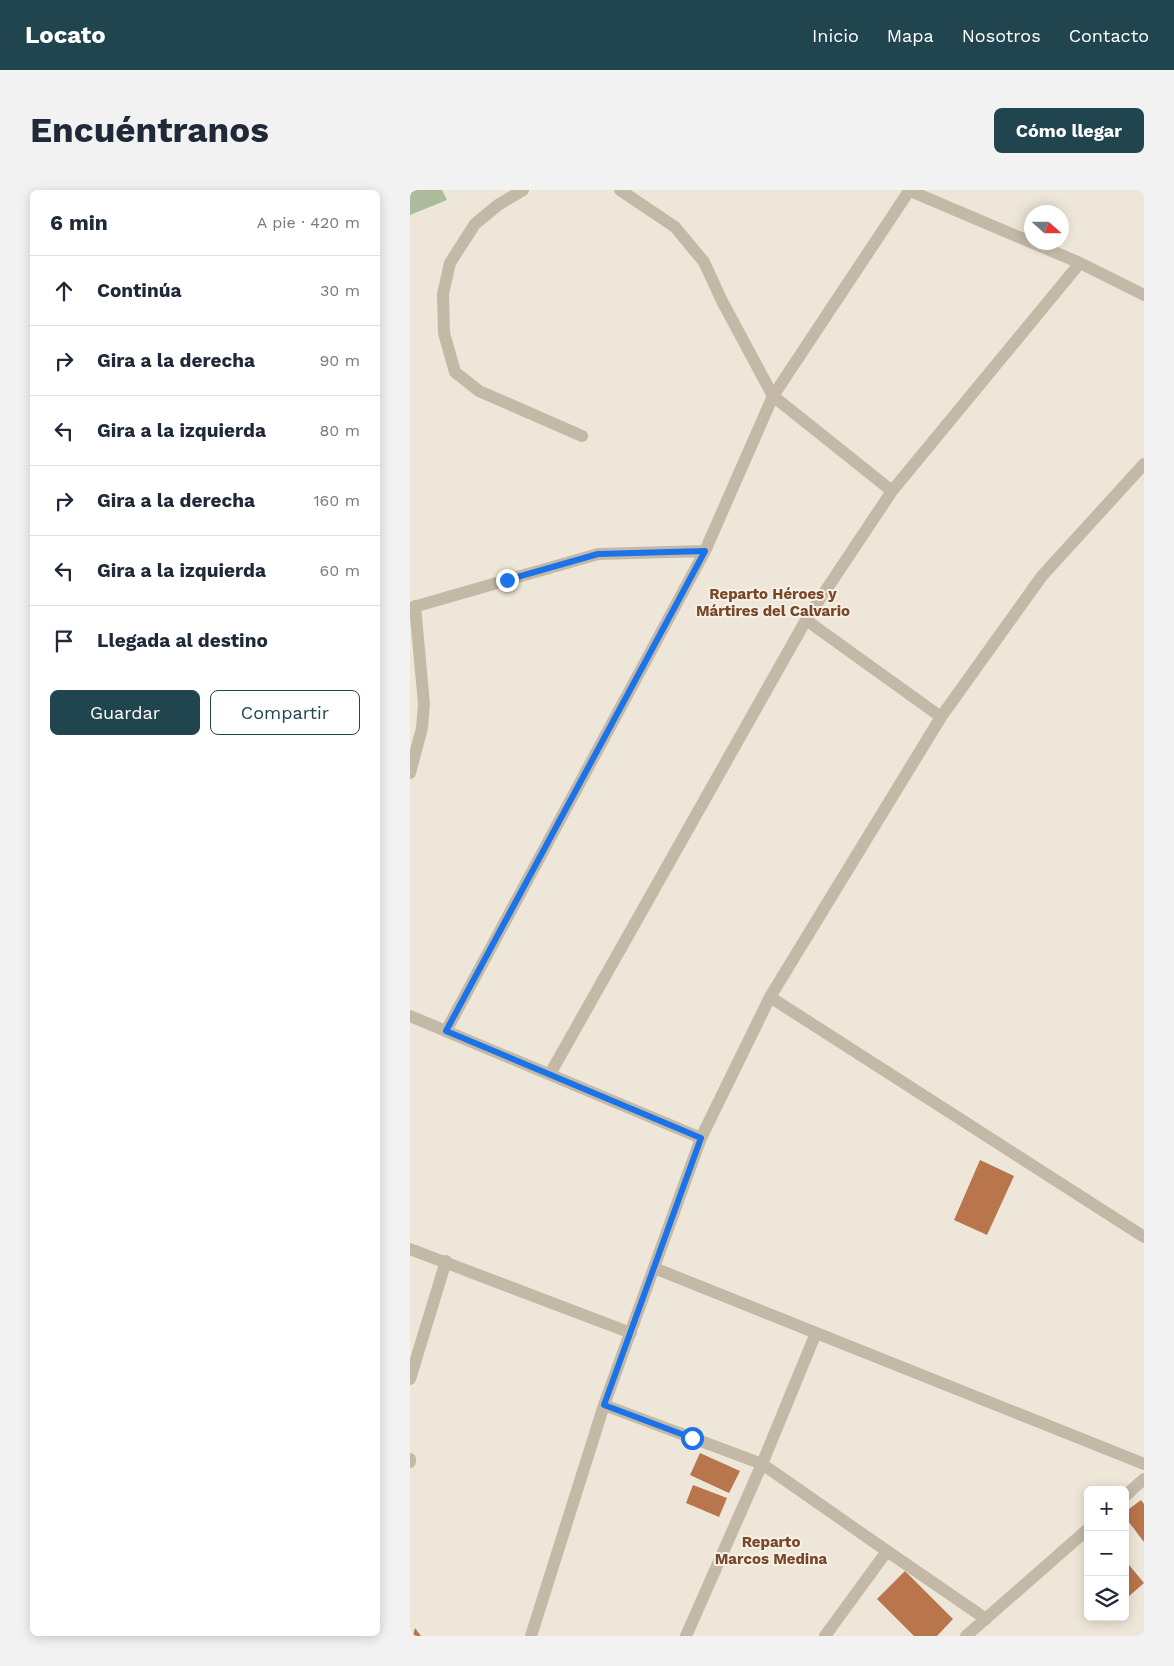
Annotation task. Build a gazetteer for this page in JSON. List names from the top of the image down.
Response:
{
  "districts": ["Reparto Héroes y Mártires del Calvario", "Reparto Marcos Medina"],
  "north": "right",
  "page": {
    "header": "Locato",
    "nav": [
      "Inicio",
      "Mapa",
      "Nosotros",
      "Contacto"
    ],
    "buttons": [
      "Cómo llegar",
      ["Guardar", "Compartir"]
    ],
    "title": "Encuéntranos",
    "heading": ["6 min", "A pie · 420 m"],
    "list": [
      ["Continúa", "30 m"],
      ["Gira a la derecha", "90 m"],
      ["Gira a la izquierda", "80 m"],
      ["Gira a la derecha", "160 m"],
      ["Gira a la izquierda", "60 m"],
      "Llegada al destino"
    ],
    "map_buttons": ["+", "−"]
  }
}
